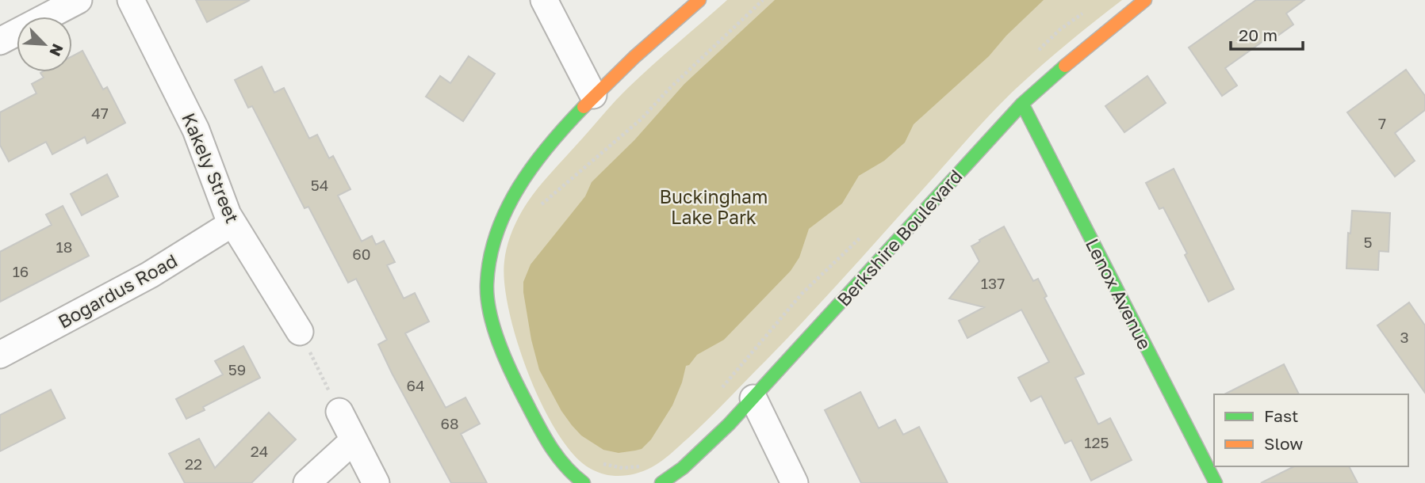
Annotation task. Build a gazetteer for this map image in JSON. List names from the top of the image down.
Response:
{
  "streets": {
    "street": [
      "Kakely Street",
      "Berkshire Boulevard",
      "Bogardus Road",
      "Lenox Avenue"
    ]
  },
  "crossings": [
    ["Kakely Street", "Bogardus Road"],
    ["Berkshire Boulevard", "Lenox Avenue"]
  ],
  "parks": ["Buckingham Lake Park"],
  "house_numbers": [
    "47",
    "7",
    "54",
    "5",
    "18",
    "60",
    "16",
    "137",
    "3",
    "59",
    "64",
    "68",
    "125",
    "24",
    "22"
  ],
  "legend": ["Fast", "Slow"],
  "scale_bar": "20 m",
  "north": "bottom right"
}
